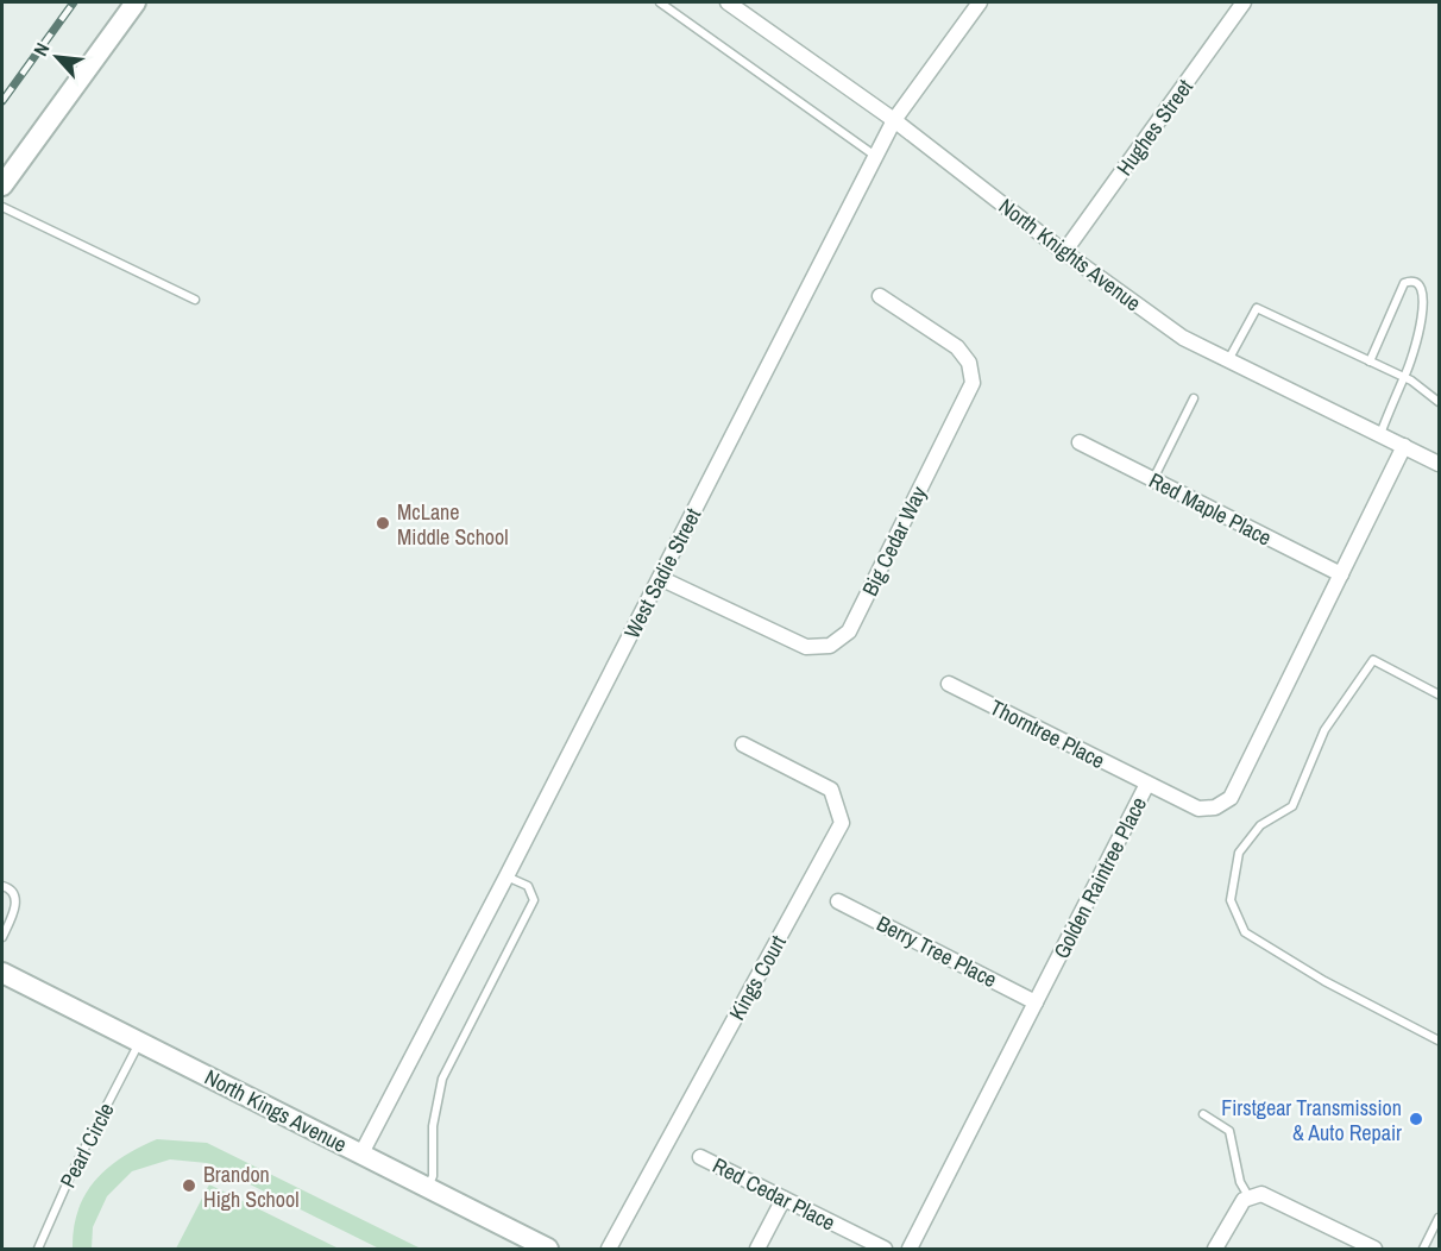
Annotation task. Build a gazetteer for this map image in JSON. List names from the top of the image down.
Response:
{
  "streets": {
    "street": [
      "Hughes Street",
      "North Knights Avenue",
      "Red Maple Place",
      "Big Cedar Way",
      "West Sadie Street",
      "Thorntree Place",
      "Golden Raintree Place",
      "Berry Tree Place",
      "Kings Court",
      "North Kings Avenue",
      "Red Cedar Place"
    ],
    "lane": ["Pearl Circle"]
  },
  "crossings": [
    ["Hughes Street", "North Knights Avenue"],
    ["North Knights Avenue", "West Sadie Street"],
    ["North Knights Avenue", "Golden Raintree Place"],
    ["Red Maple Place", "Golden Raintree Place"],
    ["Big Cedar Way", "West Sadie Street"],
    ["West Sadie Street", "North Kings Avenue"],
    ["Thorntree Place", "Golden Raintree Place"],
    ["Golden Raintree Place", "Berry Tree Place"],
    ["North Kings Avenue", "Pearl Circle"]
  ],
  "places": ["McLane Middle School", "Firstgear Transmission & Auto Repair", "Brandon High School"],
  "north": "top left"
}
